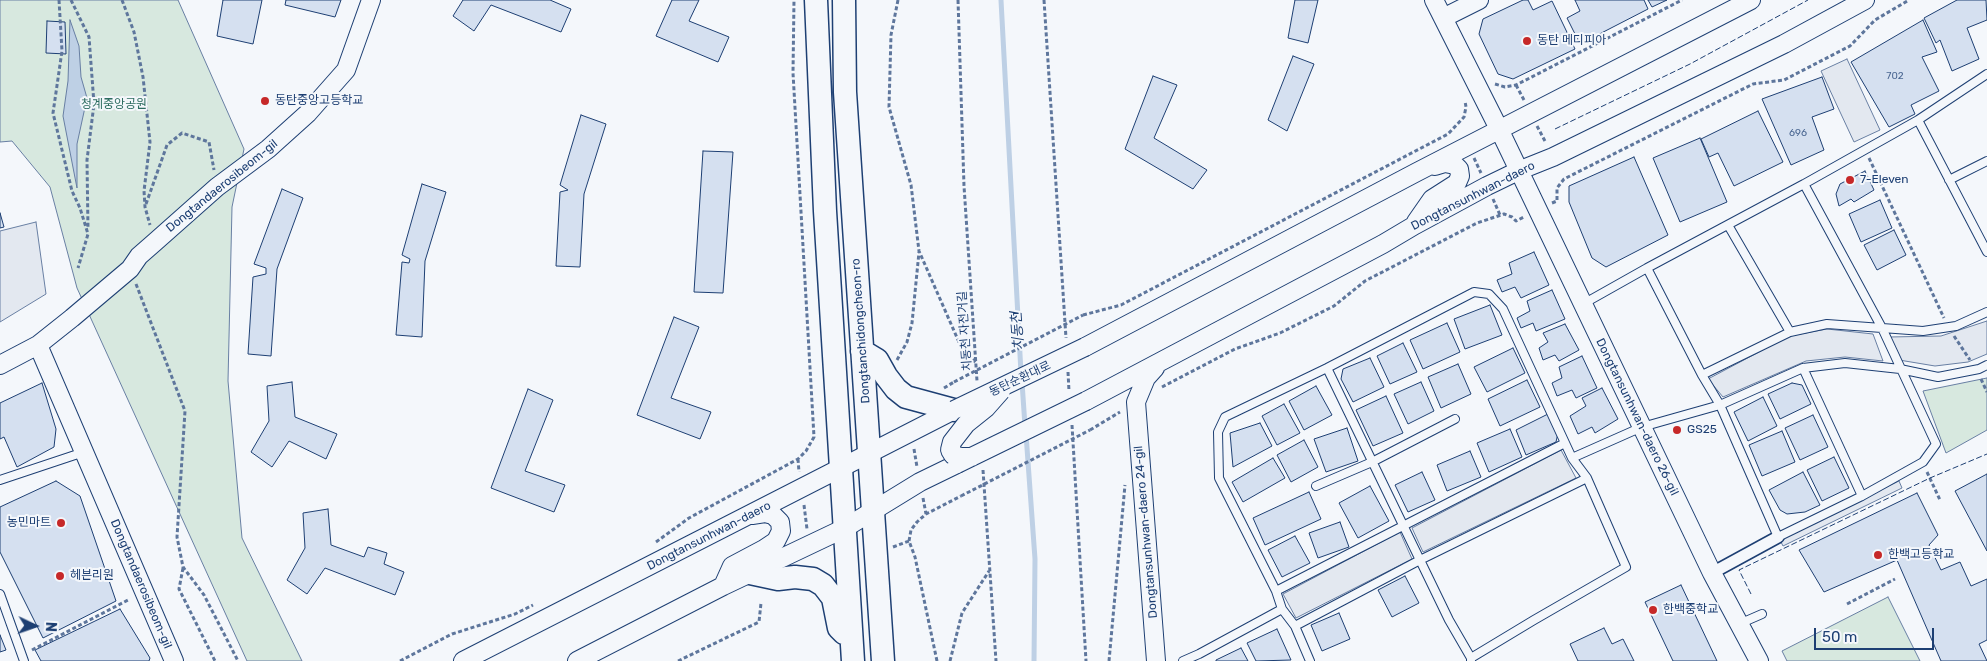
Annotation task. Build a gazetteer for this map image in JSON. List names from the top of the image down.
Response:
{
  "streets": {
    "main road": ["Dongtanchidongcheon-ro"],
    "street": [
      "Dongtandaerosibeom-gil",
      "Dongtansunhwan-daero",
      "동탄순환대로",
      "Dongtansunhwan-daero 26-gil",
      "Dongtansunhwan-daero 24-gil"
    ],
    "path": ["치동천 자전거길"]
  },
  "crossings": [
    ["Dongtansunhwan-daero", "Dongtanchidongcheon-ro"],
    ["Dongtansunhwan-daero", "동탄순환대로"],
    ["Dongtansunhwan-daero", "Dongtansunhwan-daero 26-gil"]
  ],
  "water": ["치동천"],
  "parks": ["청계중앙공원"],
  "places": [
    "동탄 메디피아",
    "동탄중앙고등학교",
    "7-Eleven",
    "GS25",
    "농민마트",
    "한백고등학교",
    "헤븐리원",
    "한백중학교"
  ],
  "house_numbers": ["702", "696"],
  "scale_bar": "50 m",
  "north": "right"
}
